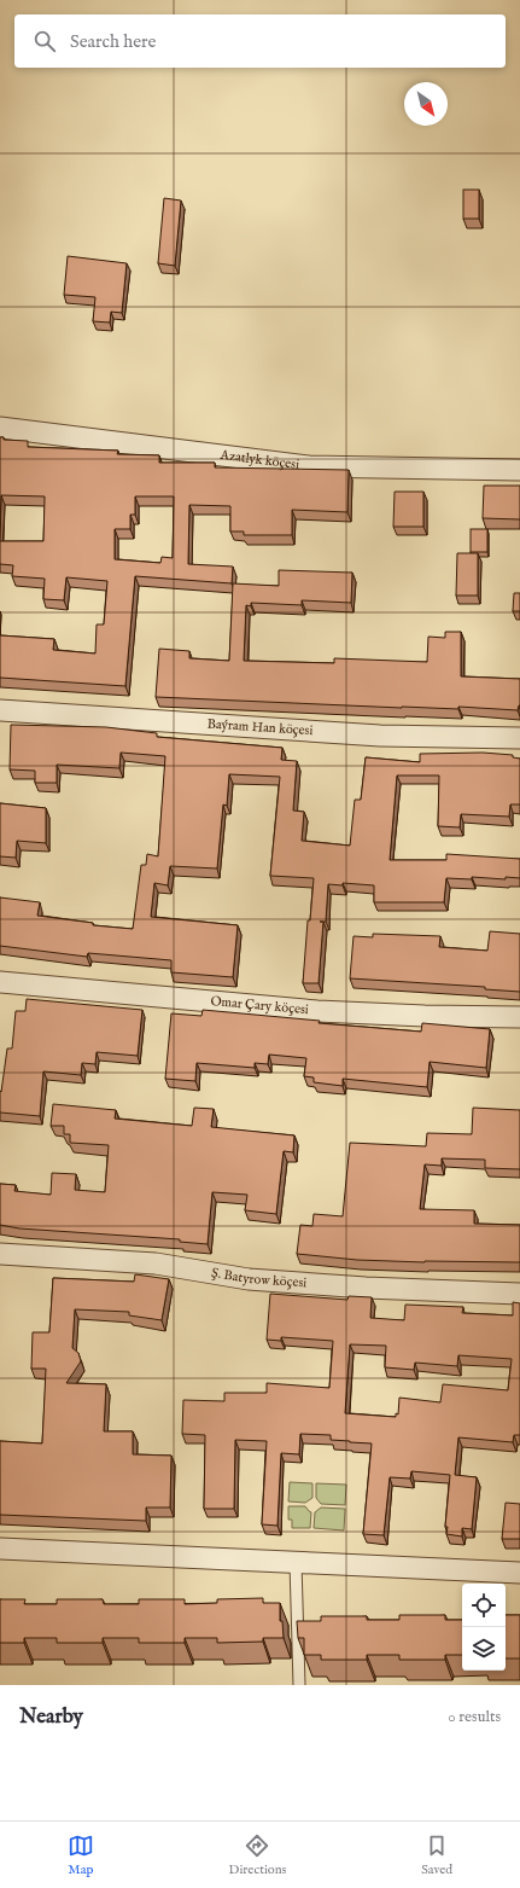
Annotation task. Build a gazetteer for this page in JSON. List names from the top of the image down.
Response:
{
  "streets": {
    "street": [
      "Azatlyk köçesi",
      "Baýram Han köçesi",
      "Omar Çary köçesi",
      "Ş. Batyrow köçesi"
    ]
  },
  "north": "bottom right",
  "page": {
    "search": "Search here",
    "heading": ["Nearby", "0 results"],
    "nav": ["Map", "Directions", "Saved"]
  }
}
